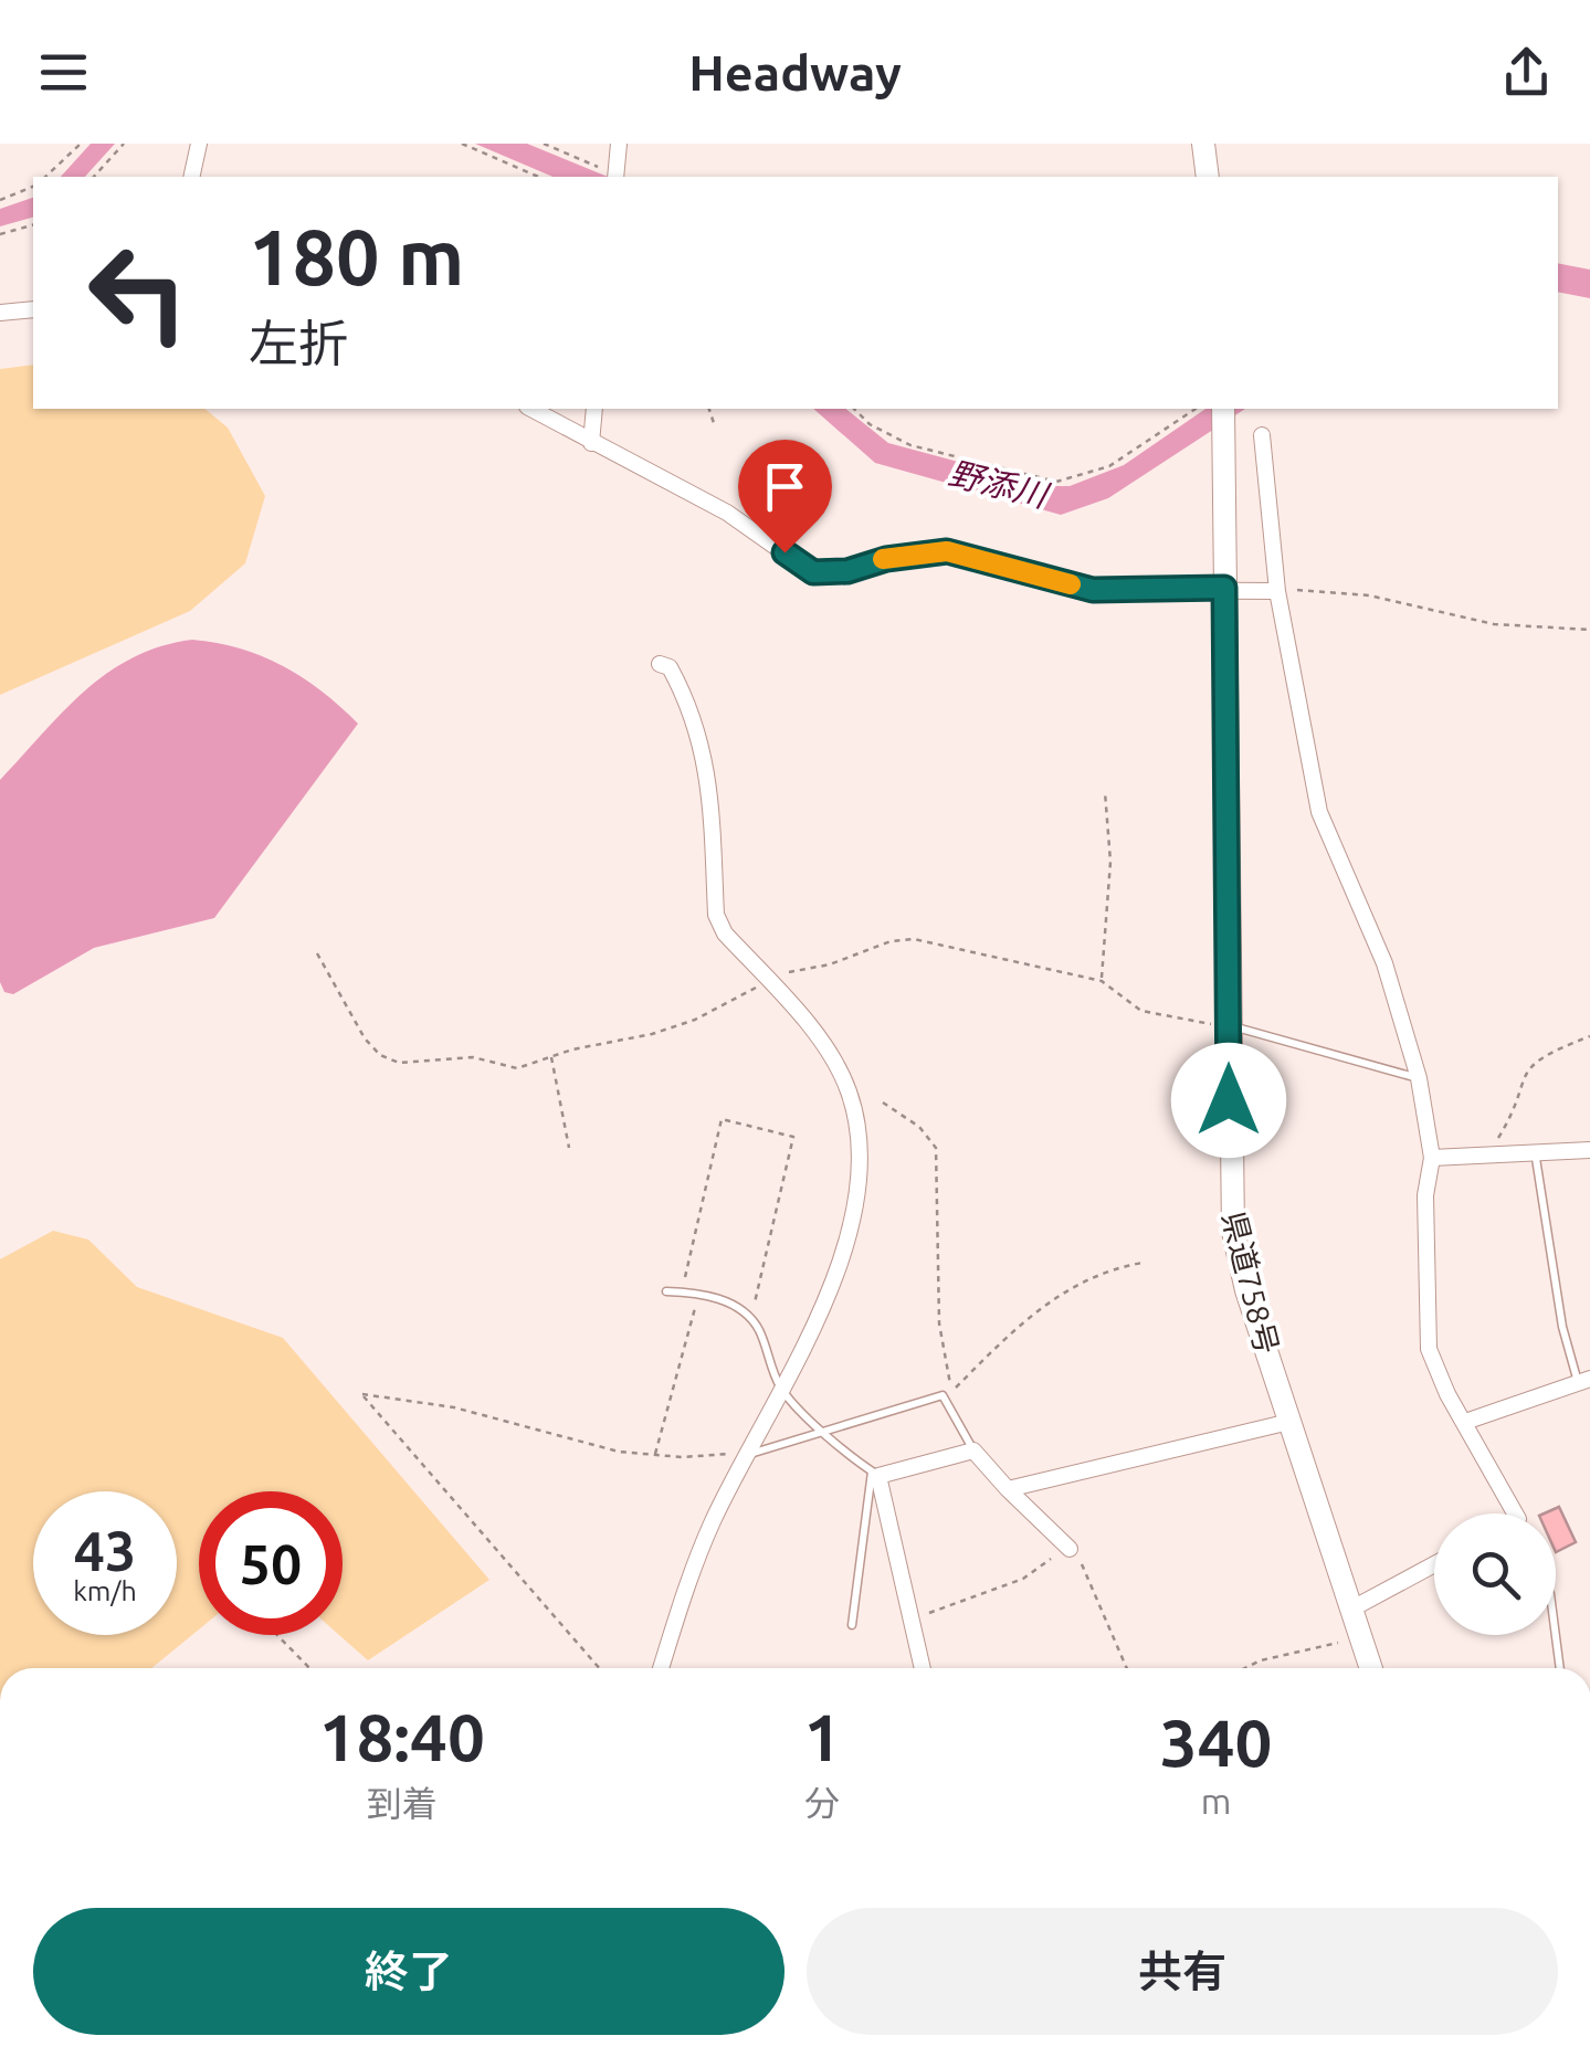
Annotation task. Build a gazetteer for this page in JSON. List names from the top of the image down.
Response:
{
  "streets": {
    "main road": ["県道758号"]
  },
  "water": ["野添川"],
  "page": {
    "header": "Headway",
    "turn": ["180 m", "左折"],
    "speed": "43 km/h",
    "limit": "50",
    "eta": [
      "18:40",
      "到着",
      "1",
      "分",
      "340",
      "m"
    ],
    "buttons": ["終了", "共有"]
  }
}
